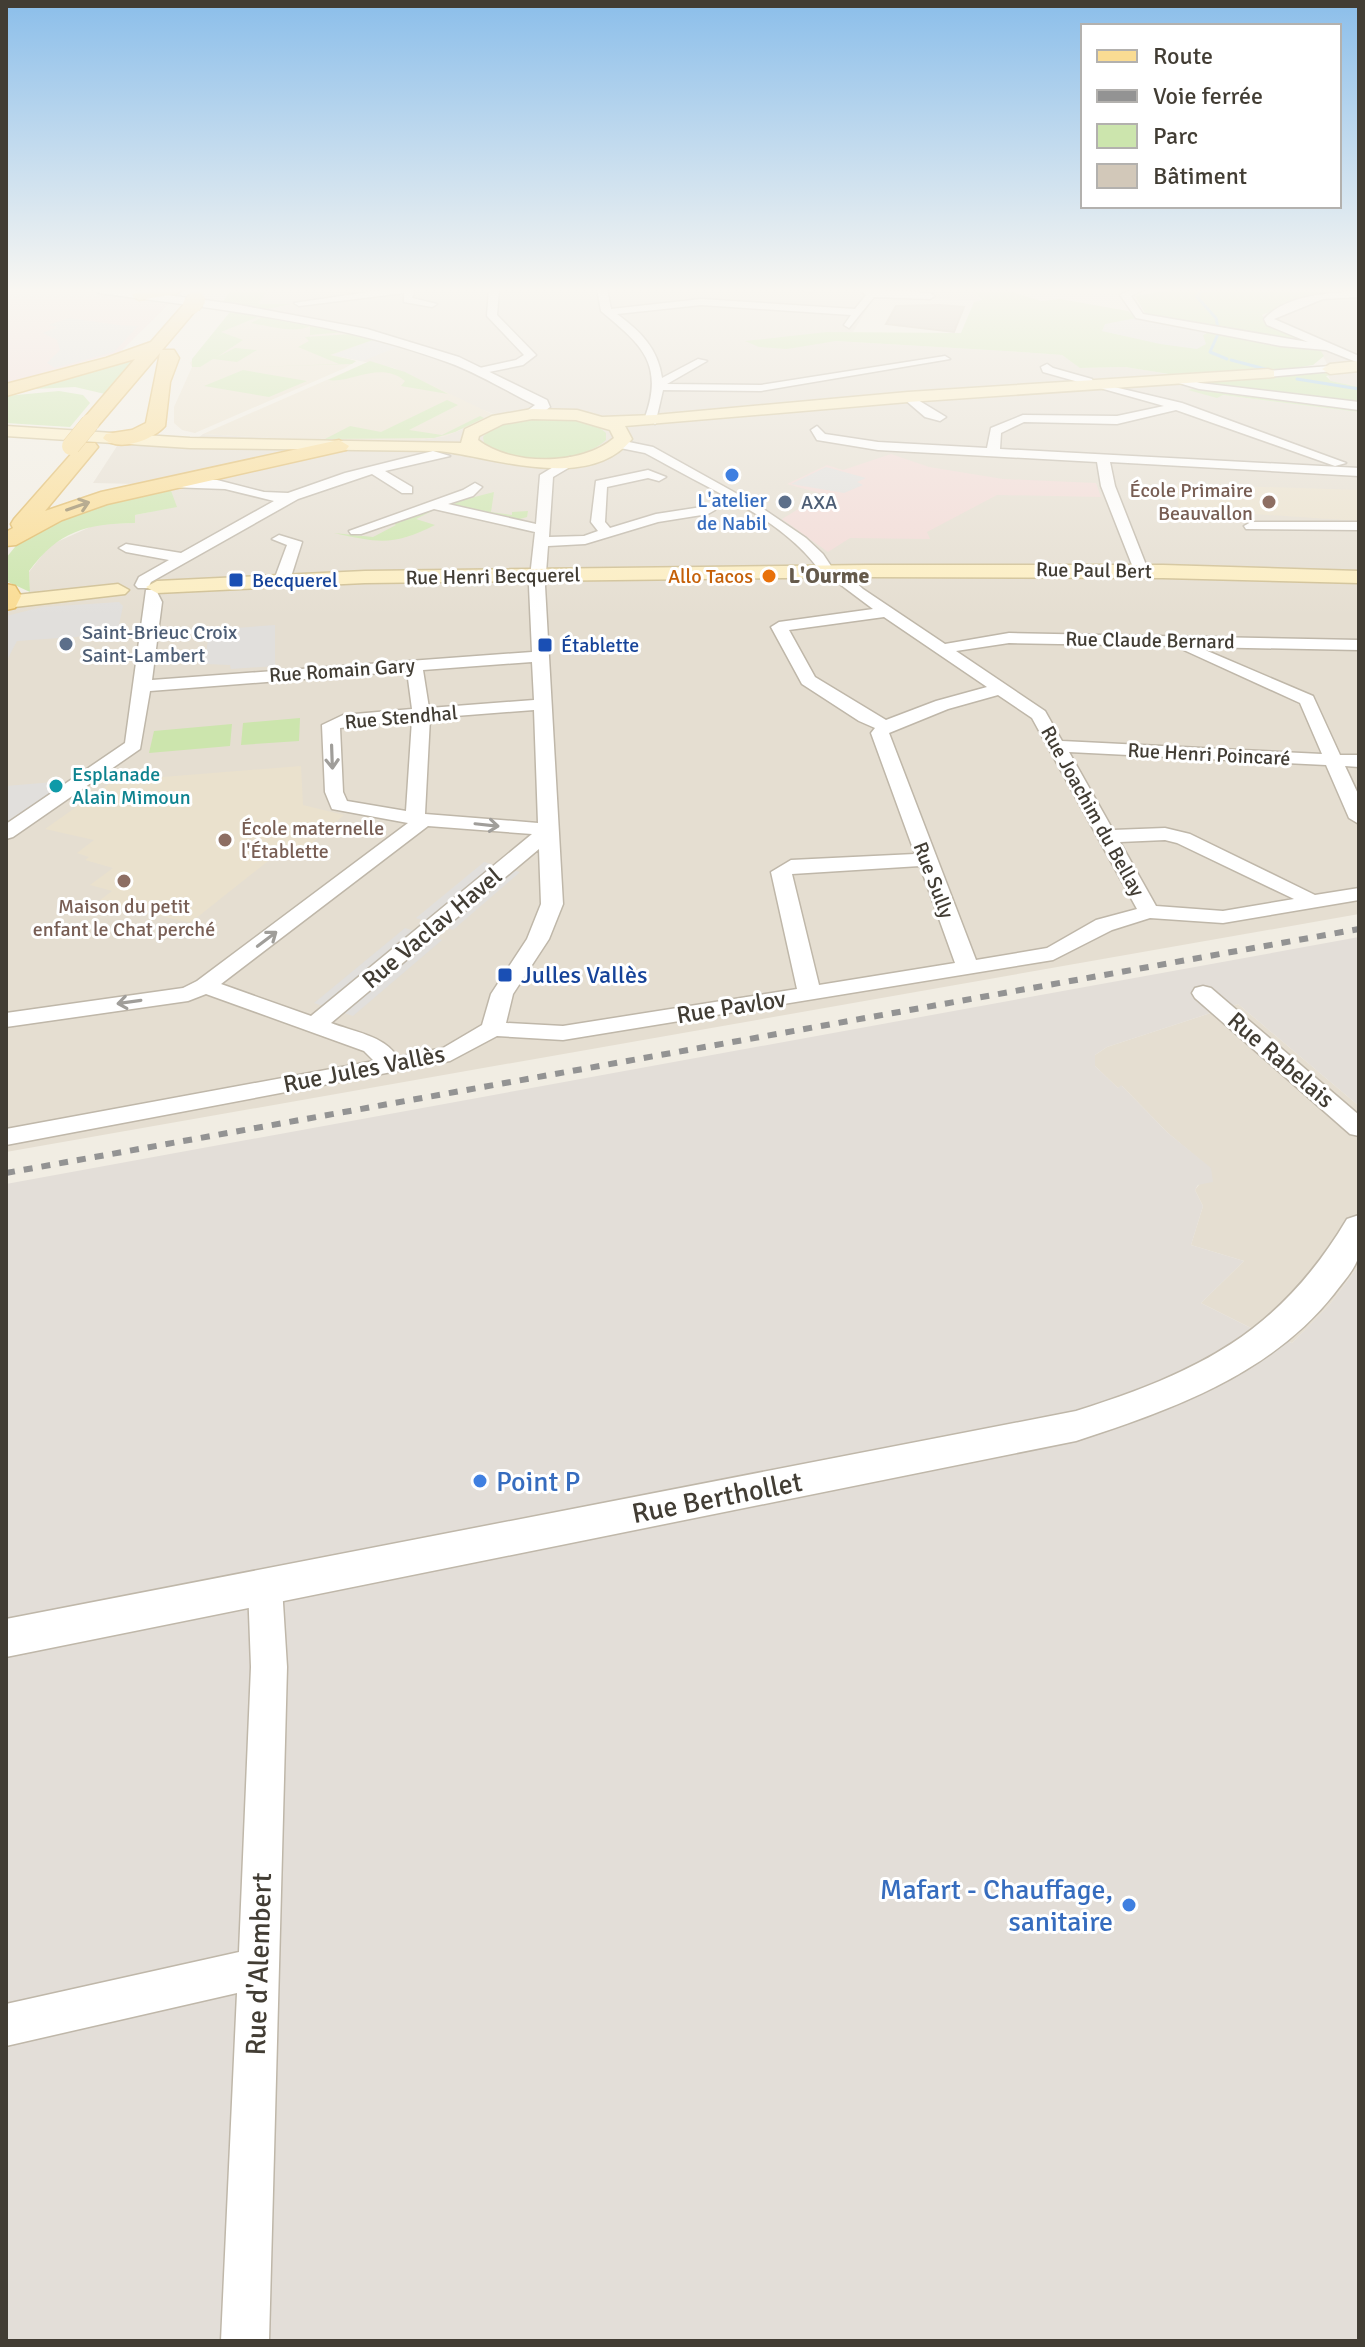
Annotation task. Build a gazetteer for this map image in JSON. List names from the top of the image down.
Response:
{
  "streets": {
    "main road": ["Rue Paul Bert", "Rue Henri Becquerel"],
    "street": [
      "Rue Claude Bernard",
      "Rue Romain Gary",
      "Rue Stendhal",
      "Rue Henri Poincaré",
      "Rue Joachim du Bellay",
      "Rue Sully",
      "Rue Vaclav Havel",
      "Rue Pavlov",
      "Rue Rabelais",
      "Rue Jules Vallès",
      "Rue Berthollet",
      "Rue d'Alembert"
    ]
  },
  "crossings": [
    ["Rue Paul Bert", "Rue Henri Becquerel"],
    ["Rue Paul Bert", "Rue Joachim du Bellay"],
    ["Rue Henri Becquerel", "Rue Joachim du Bellay"],
    ["Rue Claude Bernard", "Rue Joachim du Bellay"],
    ["Rue Henri Poincaré", "Rue Joachim du Bellay"],
    ["Rue Sully", "Rue Pavlov"],
    ["Rue Pavlov", "Rue Jules Vallès"],
    ["Rue Berthollet", "Rue d'Alembert"]
  ],
  "districts": ["L'Ourme"],
  "places": {
    "other": [
      "L'atelier de Nabil",
      "AXA",
      "École Primaire Beauvallon",
      "Allo Tacos",
      "Saint-Brieuc Croix Saint-Lambert",
      "Esplanade Alain Mimoun",
      "École maternelle l'Établette",
      "Maison du petit enfant le Chat perché",
      "Point P",
      "Mafart - Chauffage, sanitaire"
    ],
    "transit": ["Becquerel", "Établette", "Julles Vallès"]
  },
  "legend": [
    "Route",
    "Voie ferrée",
    "Parc",
    "Bâtiment"
  ]
}
